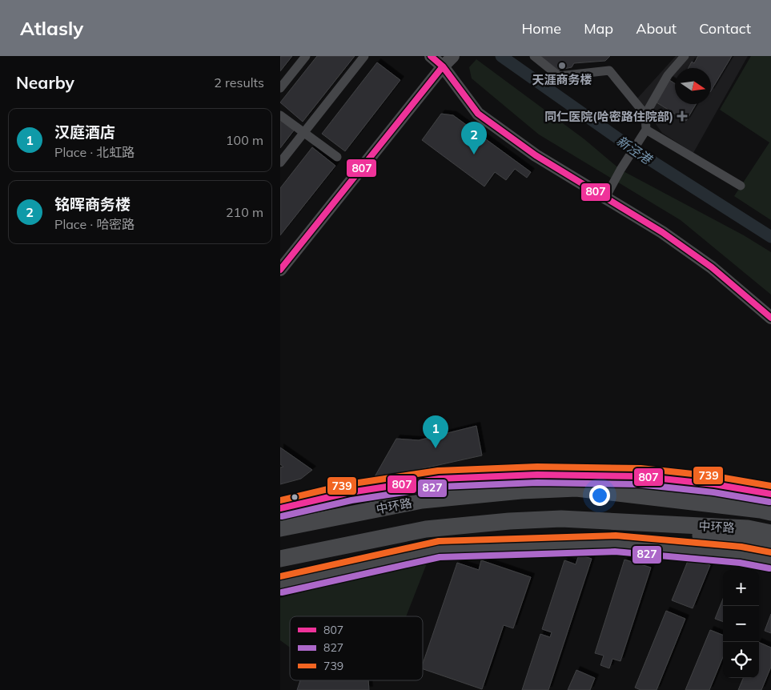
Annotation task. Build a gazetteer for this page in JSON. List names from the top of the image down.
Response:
{
  "streets": {
    "highway": ["中环路"]
  },
  "water": ["新泾港"],
  "places": {
    "other": ["天涯商务楼"],
    "health": ["同仁医院(哈密路住院部)"]
  },
  "lines": ["transit line 807", "transit line 739", "transit line 827"],
  "legend": ["807", "827", "739"],
  "north": "right",
  "page": {
    "header": "Atlasly",
    "nav": [
      "Home",
      "Map",
      "About",
      "Contact"
    ],
    "heading": ["Nearby", "2 results"],
    "list": [
      {
        "mark": "1",
        "name": "汉庭酒店",
        "note": "Place · 北虹路",
        "value": "100 m"
      },
      {
        "mark": "2",
        "name": "铭晖商务楼",
        "note": "Place · 哈密路",
        "value": "210 m"
      }
    ],
    "pins": ["2", "1"],
    "map_buttons": ["+", "−"]
  }
}
